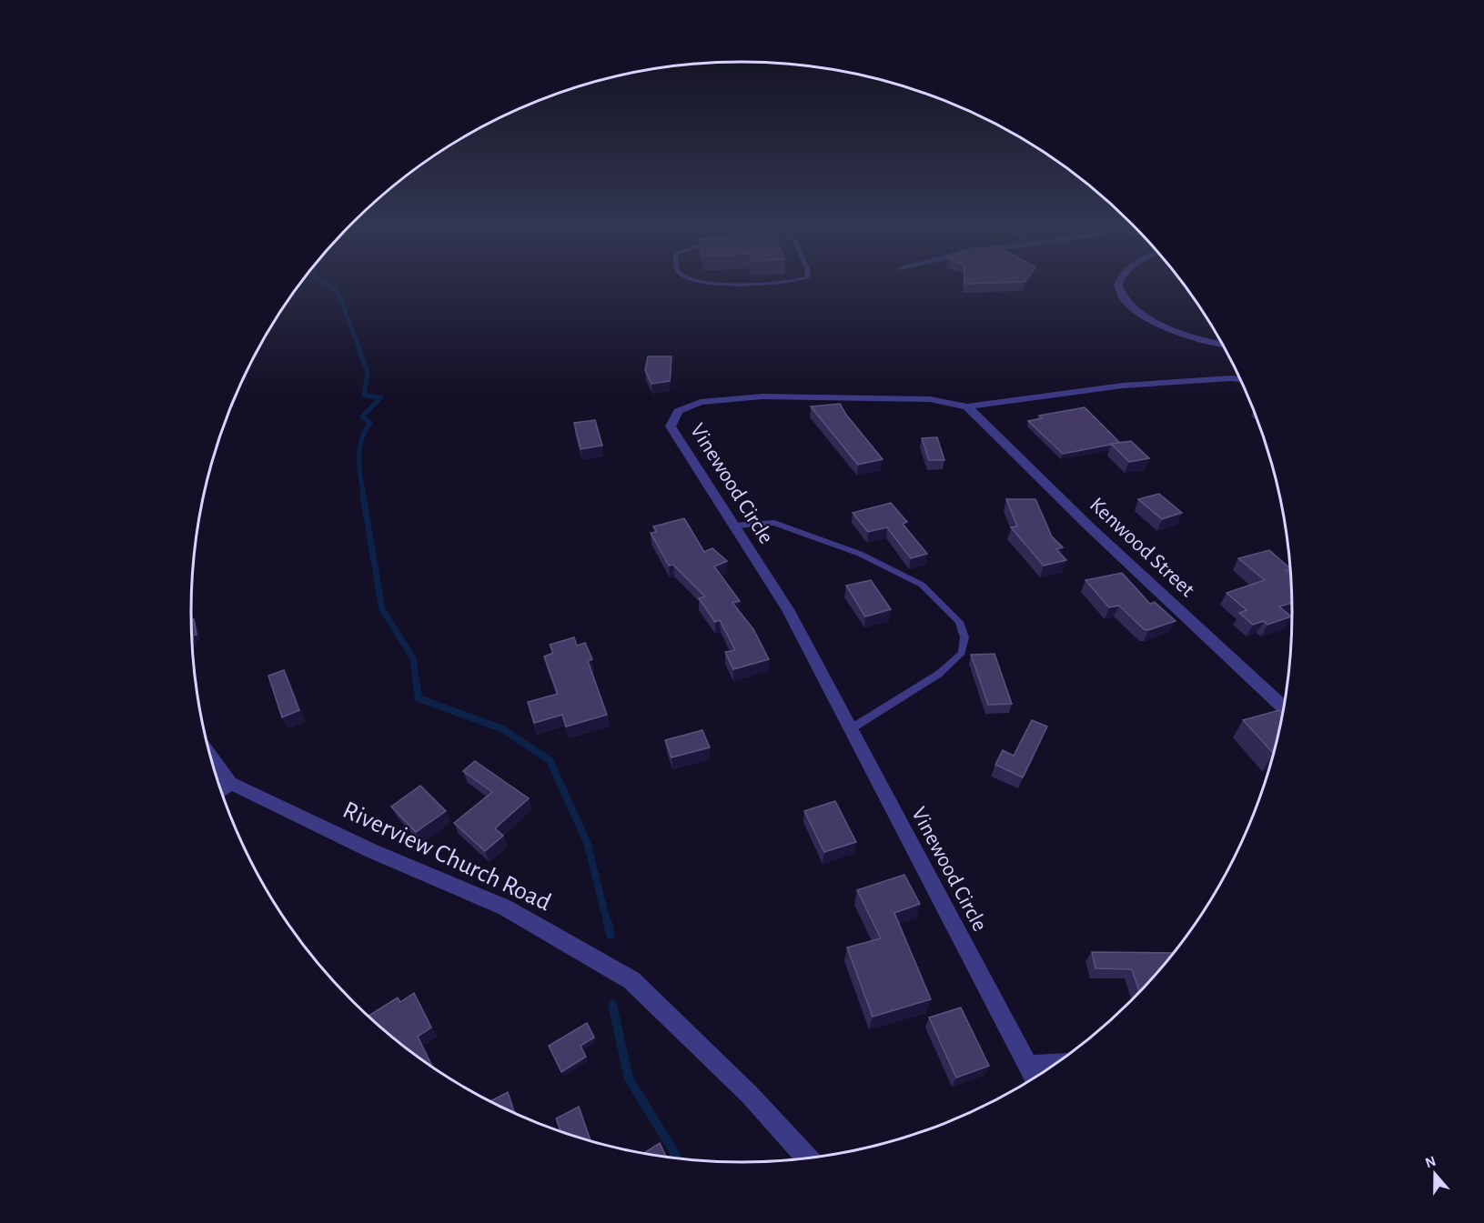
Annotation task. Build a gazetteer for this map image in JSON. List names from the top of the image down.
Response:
{
  "streets": {
    "street": ["Vinewood Circle", "Kenwood Street", "Riverview Church Road"]
  },
  "crossings": [
    ["Vinewood Circle", "Kenwood Street"]
  ],
  "north": "top"
}
